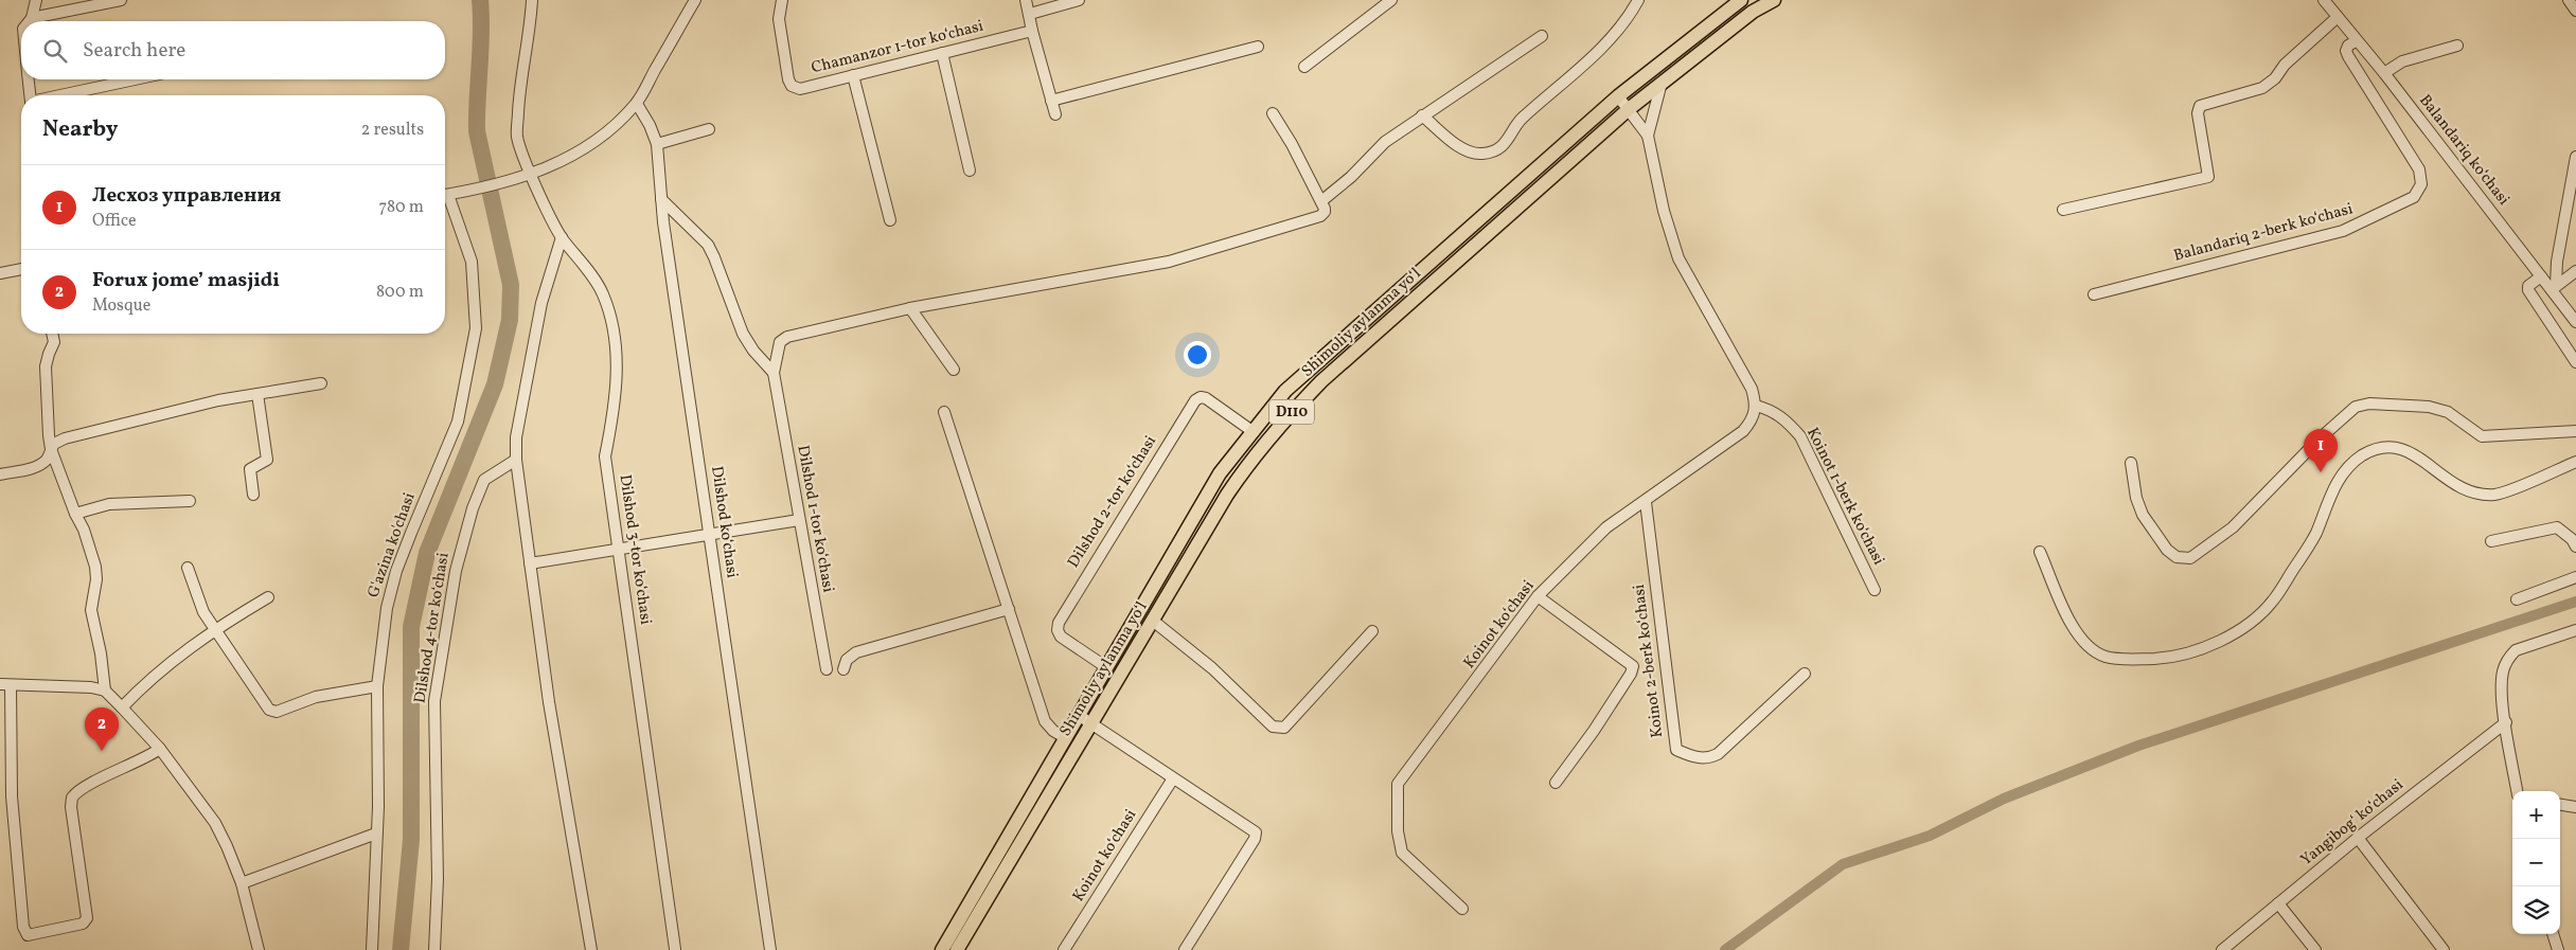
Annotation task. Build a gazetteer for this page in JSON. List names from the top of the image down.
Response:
{
  "streets": {
    "main road": ["Shimoliy aylanma yoʻl", "D110"],
    "street": [
      "Chamanzor 1-tor koʻchasi",
      "Balandariq koʻchasi",
      "Balandariq 2-berk koʻchasi",
      "Koinot 1-berk koʻchasi",
      "Dilshod 2-tor koʻchasi",
      "Dilshod 1-tor koʻchasi",
      "Dilshod koʻchasi",
      "G'azina ko'chasi",
      "Dilshod 3-tor koʻchasi",
      "Koinot koʻchasi",
      "Dilshod 4-tor koʻchasi",
      "Koinot 2-berk koʻchasi",
      "Yangibogʻ koʻchasi"
    ]
  },
  "crossings": [
    ["Balandariq koʻchasi", "Balandariq 2-berk koʻchasi"],
    ["Shimoliy aylanma yoʻl", "Dilshod 2-tor koʻchasi"],
    ["Koinot 1-berk koʻchasi", "Koinot koʻchasi"],
    ["Koinot koʻchasi", "Koinot 2-berk koʻchasi"]
  ],
  "page": {
    "search": "Search here",
    "heading": ["Nearby", "2 results"],
    "list": [
      {
        "mark": "1",
        "name": "Лесхоз управления",
        "note": "Office",
        "value": "780 m"
      },
      {
        "mark": "2",
        "name": "Forux jome’ masjidi",
        "note": "Mosque",
        "value": "800 m"
      }
    ],
    "pins": ["1", "2"],
    "map_buttons": ["+", "−"]
  }
}
